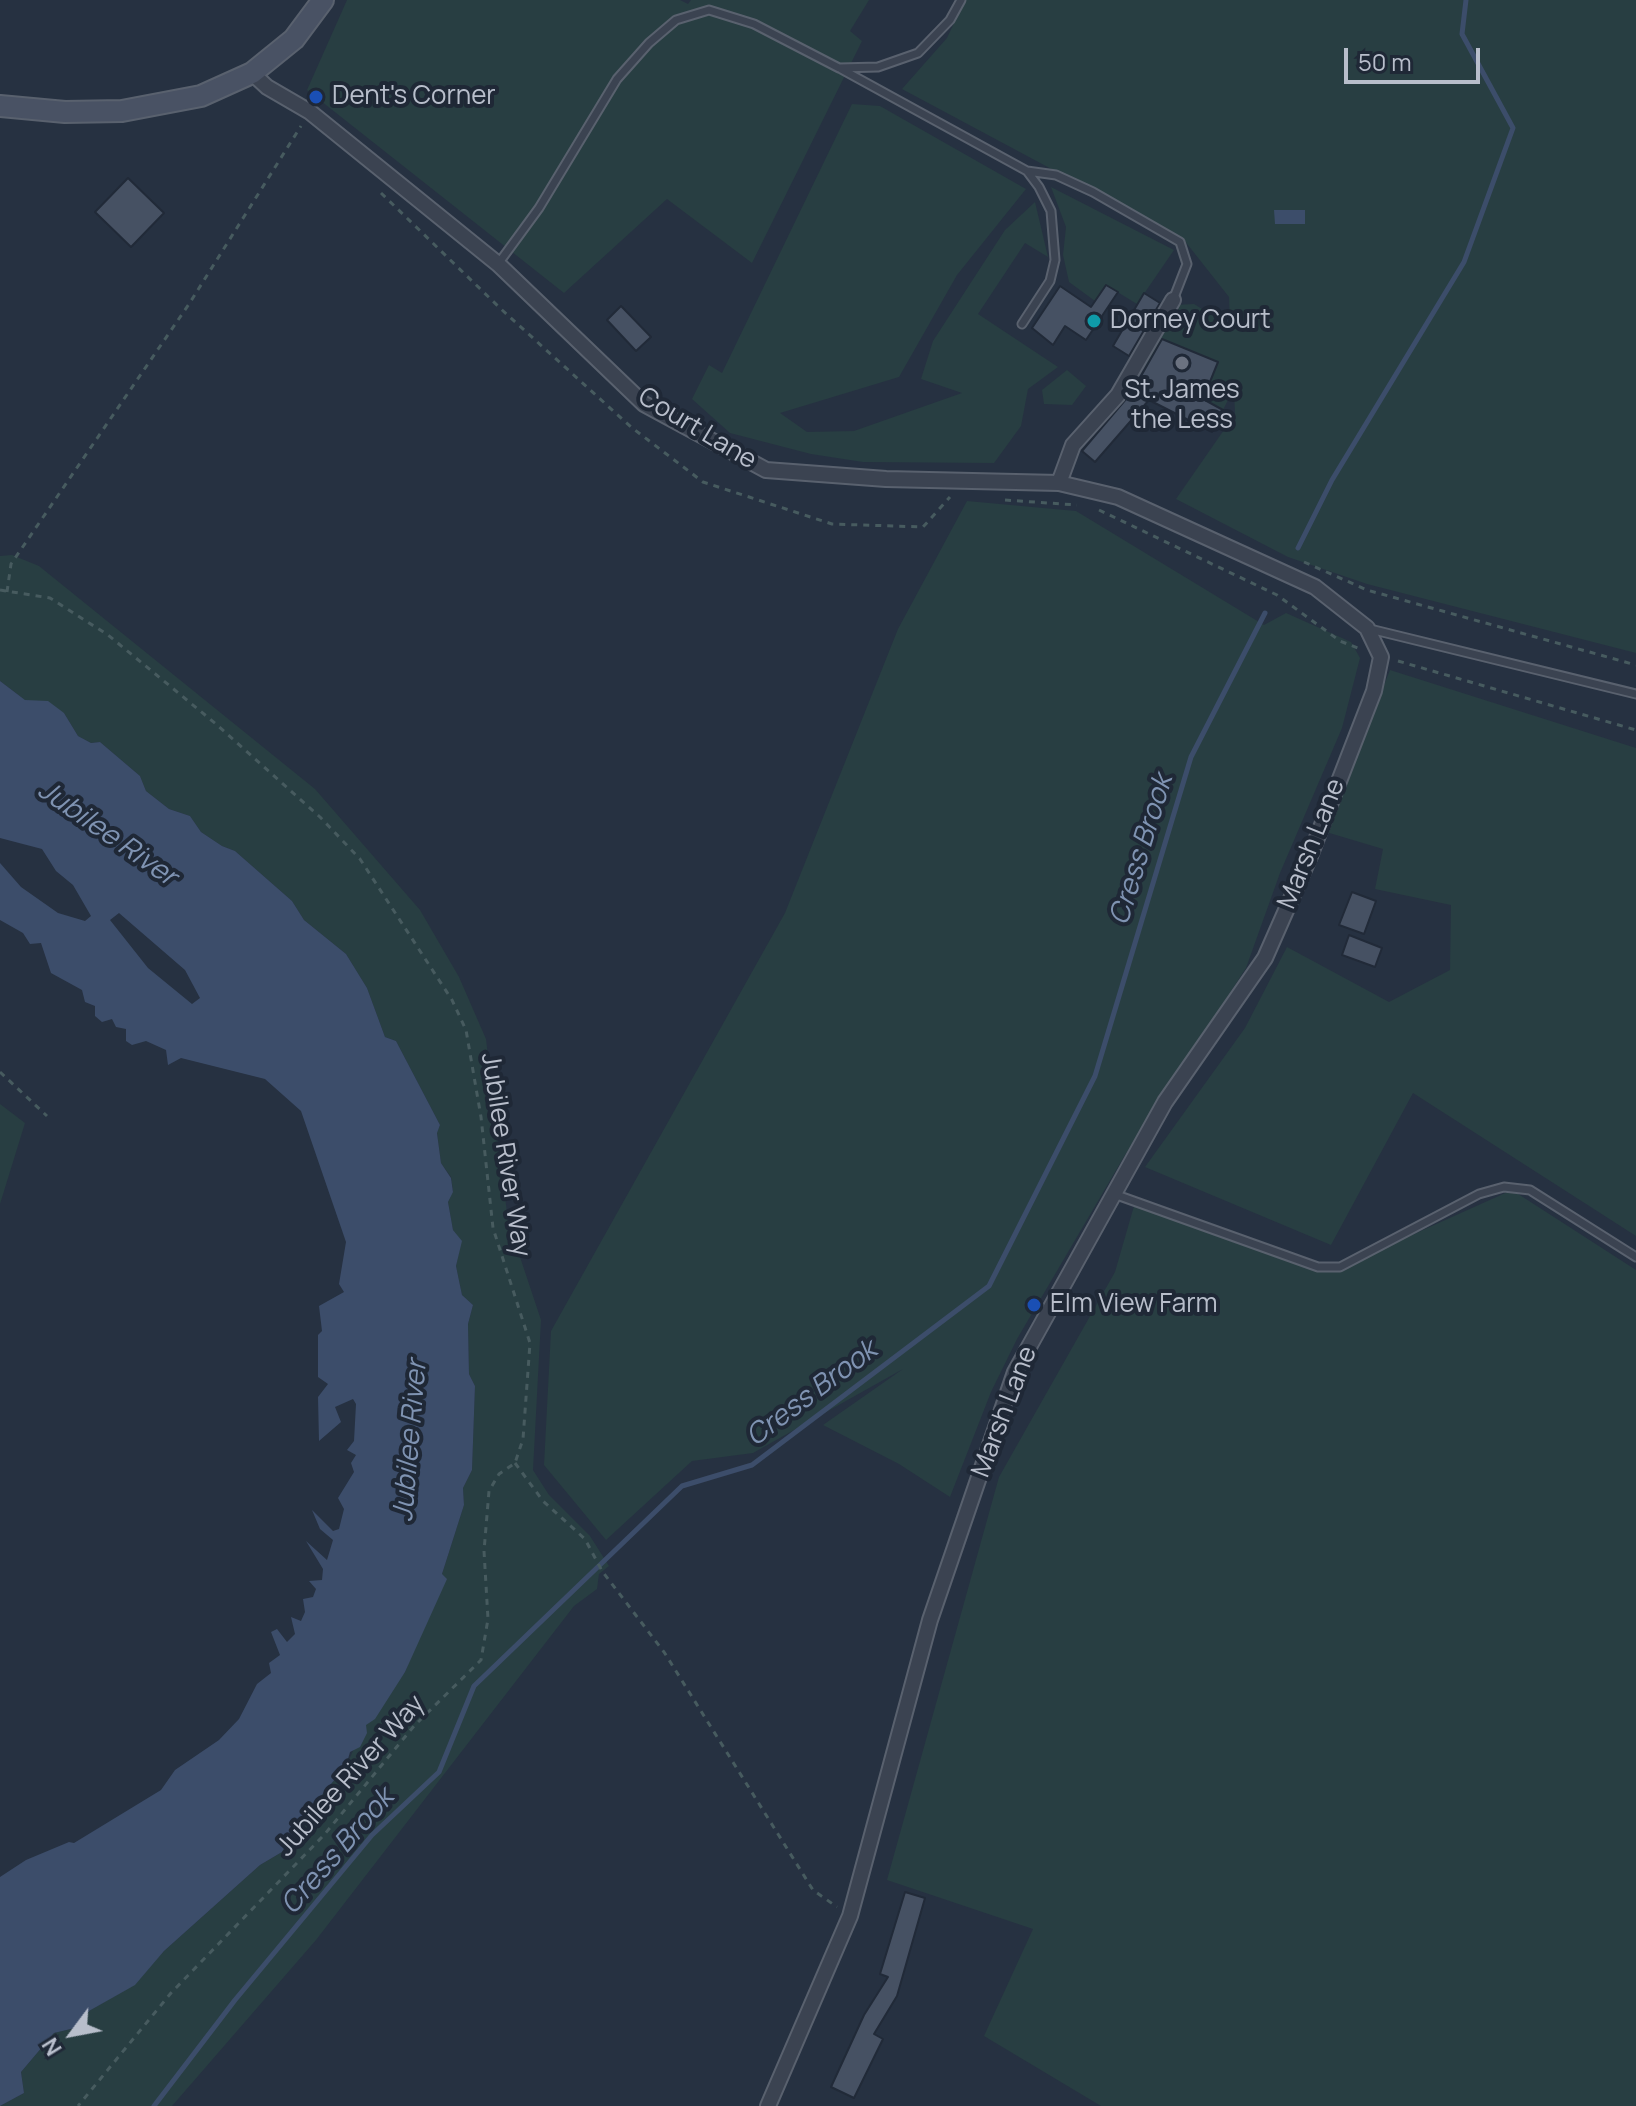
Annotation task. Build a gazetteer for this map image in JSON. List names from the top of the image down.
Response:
{
  "streets": {
    "street": ["Court Lane", "Marsh Lane"],
    "path": ["Jubilee River Way"]
  },
  "crossings": [
    ["Court Lane", "Marsh Lane"]
  ],
  "water": ["Jubilee River", "Cress Brook"],
  "places": [
    "Dent's Corner",
    "Dorney Court",
    "St. James the Less",
    "Elm View Farm"
  ],
  "scale_bar": "50 m",
  "north": "bottom left"
}
